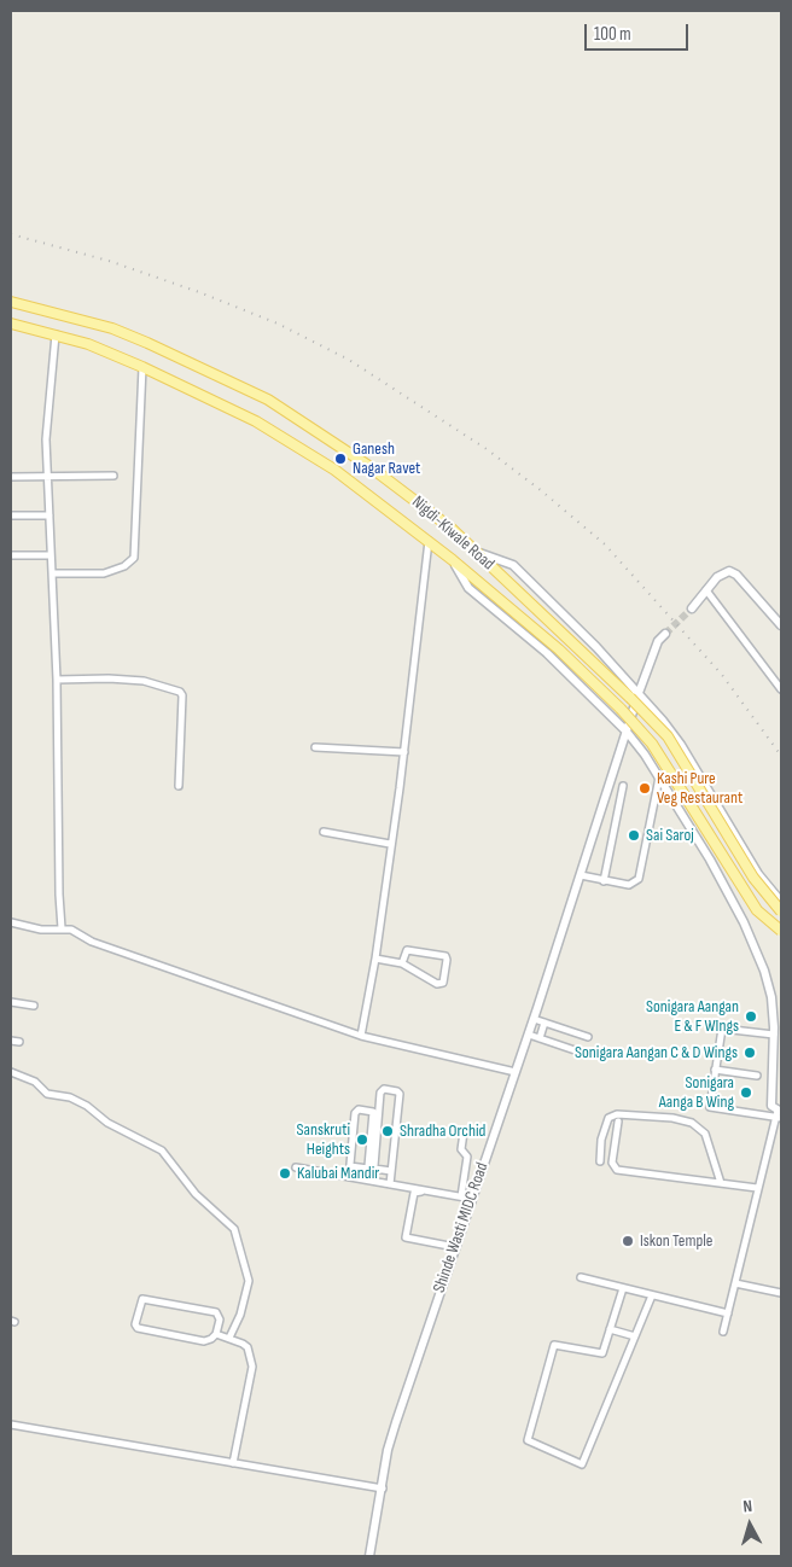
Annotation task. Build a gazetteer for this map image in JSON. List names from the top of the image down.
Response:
{
  "streets": {
    "main road": ["Nigdi-Kiwale Road"],
    "street": ["Shinde Wasti MIDC Road"]
  },
  "places": [
    "Ganesh Nagar Ravet",
    "Kashi Pure Veg Restaurant",
    "Sai Saroj",
    "Sonigara Aangan E & F WIngs",
    "Sonigara Aangan C & D Wings",
    "Sonigara Aanga B Wing",
    "Shradha Orchid",
    "Sanskruti Heights",
    "Kalubai Mandir",
    "Iskon Temple"
  ],
  "scale_bar": "100 m",
  "north": "top"
}
